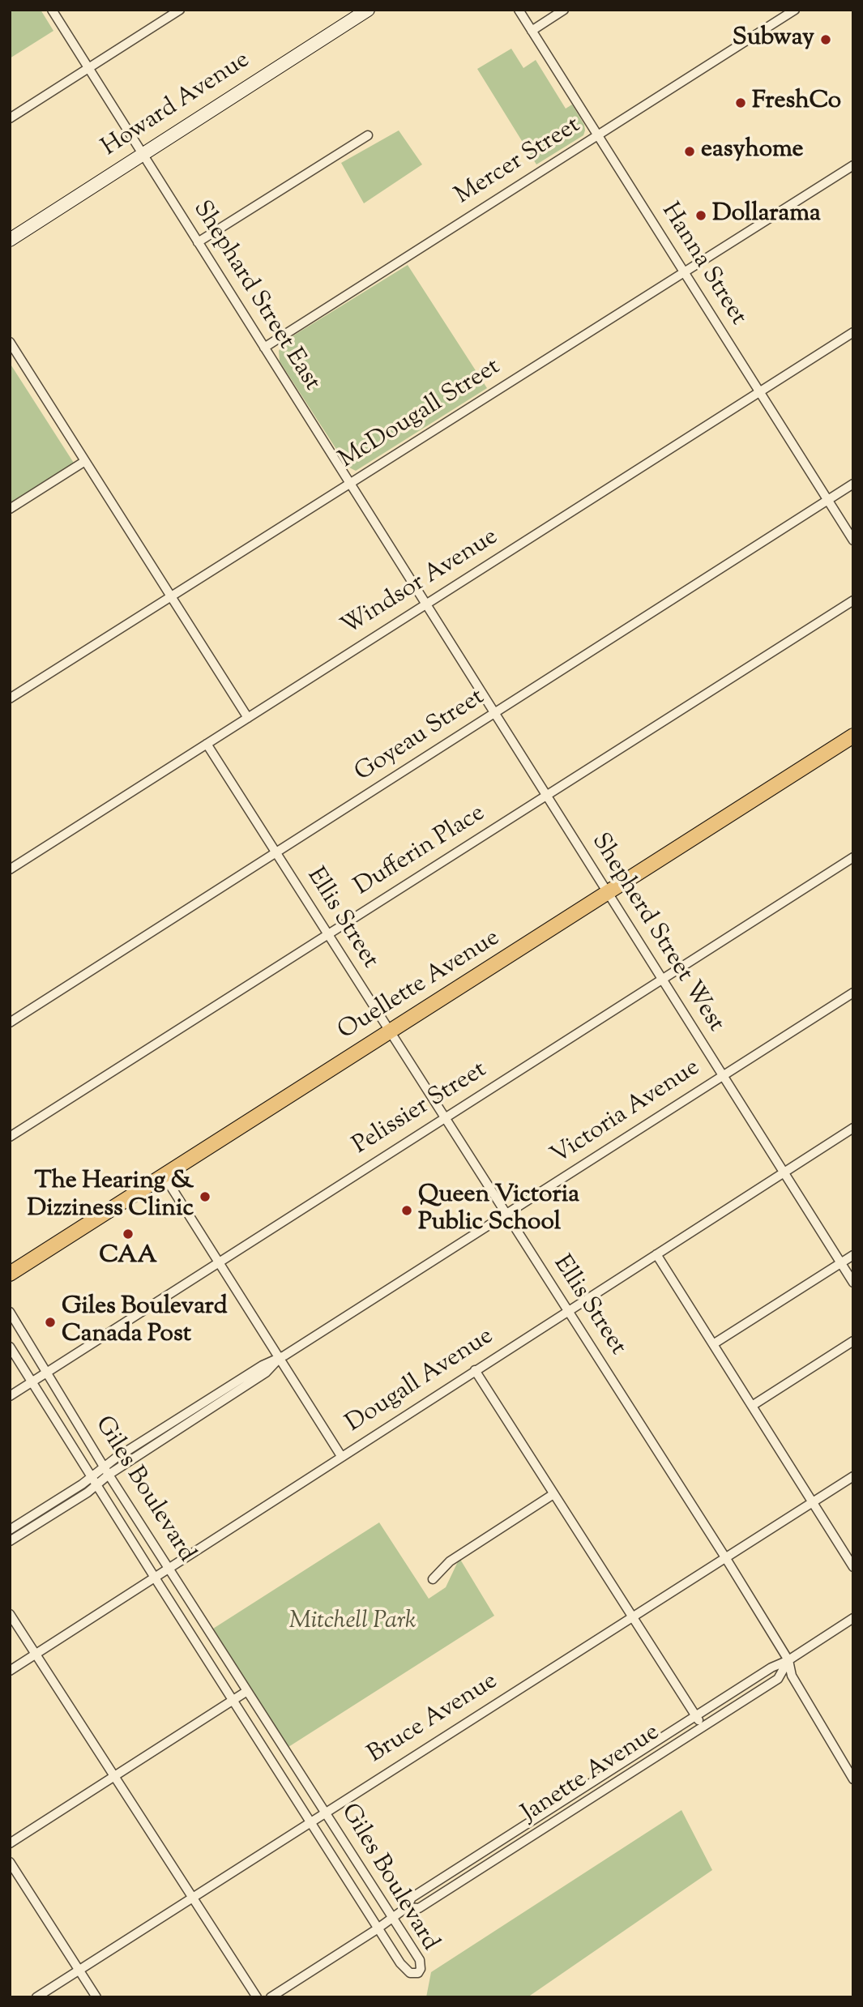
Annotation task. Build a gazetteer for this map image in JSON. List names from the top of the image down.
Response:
{
  "streets": {
    "main road": ["Howard Avenue", "Ouellette Avenue"],
    "street": [
      "Mercer Street",
      "Hanna Street",
      "Shephard Street East",
      "McDougall Street",
      "Windsor Avenue",
      "Goyeau Street",
      "Dufferin Place",
      "Ellis Street",
      "Shepherd Street West",
      "Pelissier Street",
      "Victoria Avenue",
      "Dougall Avenue",
      "Giles Boulevard",
      "Bruce Avenue",
      "Janette Avenue"
    ]
  },
  "crossings": [
    ["Howard Avenue", "Shephard Street East"],
    ["Mercer Street", "Hanna Street"],
    ["Mercer Street", "Shephard Street East"],
    ["Hanna Street", "McDougall Street"],
    ["Hanna Street", "Windsor Avenue"],
    ["Hanna Street", "Goyeau Street"],
    ["Shephard Street East", "McDougall Street"],
    ["Shephard Street East", "Windsor Avenue"],
    ["Shephard Street East", "Shepherd Street West"],
    ["Windsor Avenue", "Ellis Street"],
    ["Windsor Avenue", "Shepherd Street West"],
    ["Goyeau Street", "Ellis Street"],
    ["Goyeau Street", "Shepherd Street West"],
    ["Dufferin Place", "Ellis Street"],
    ["Dufferin Place", "Shepherd Street West"],
    ["Ellis Street", "Ouellette Avenue"],
    ["Ellis Street", "Pelissier Street"],
    ["Ellis Street", "Victoria Avenue"],
    ["Ellis Street", "Dougall Avenue"],
    ["Ellis Street", "Bruce Avenue"],
    ["Ellis Street", "Janette Avenue"],
    ["Shepherd Street West", "Ouellette Avenue"],
    ["Shepherd Street West", "Pelissier Street"],
    ["Shepherd Street West", "Victoria Avenue"],
    ["Shepherd Street West", "Dougall Avenue"],
    ["Pelissier Street", "Giles Boulevard"],
    ["Victoria Avenue", "Giles Boulevard"],
    ["Dougall Avenue", "Giles Boulevard"],
    ["Giles Boulevard", "Bruce Avenue"],
    ["Giles Boulevard", "Janette Avenue"]
  ],
  "parks": ["Mitchell Park"],
  "places": [
    "Subway",
    "FreshCo",
    "easyhome",
    "Dollarama",
    "The Hearing & Dizziness Clinic",
    "Queen Victoria Public School",
    "CAA",
    "Giles Boulevard Canada Post"
  ]
}
